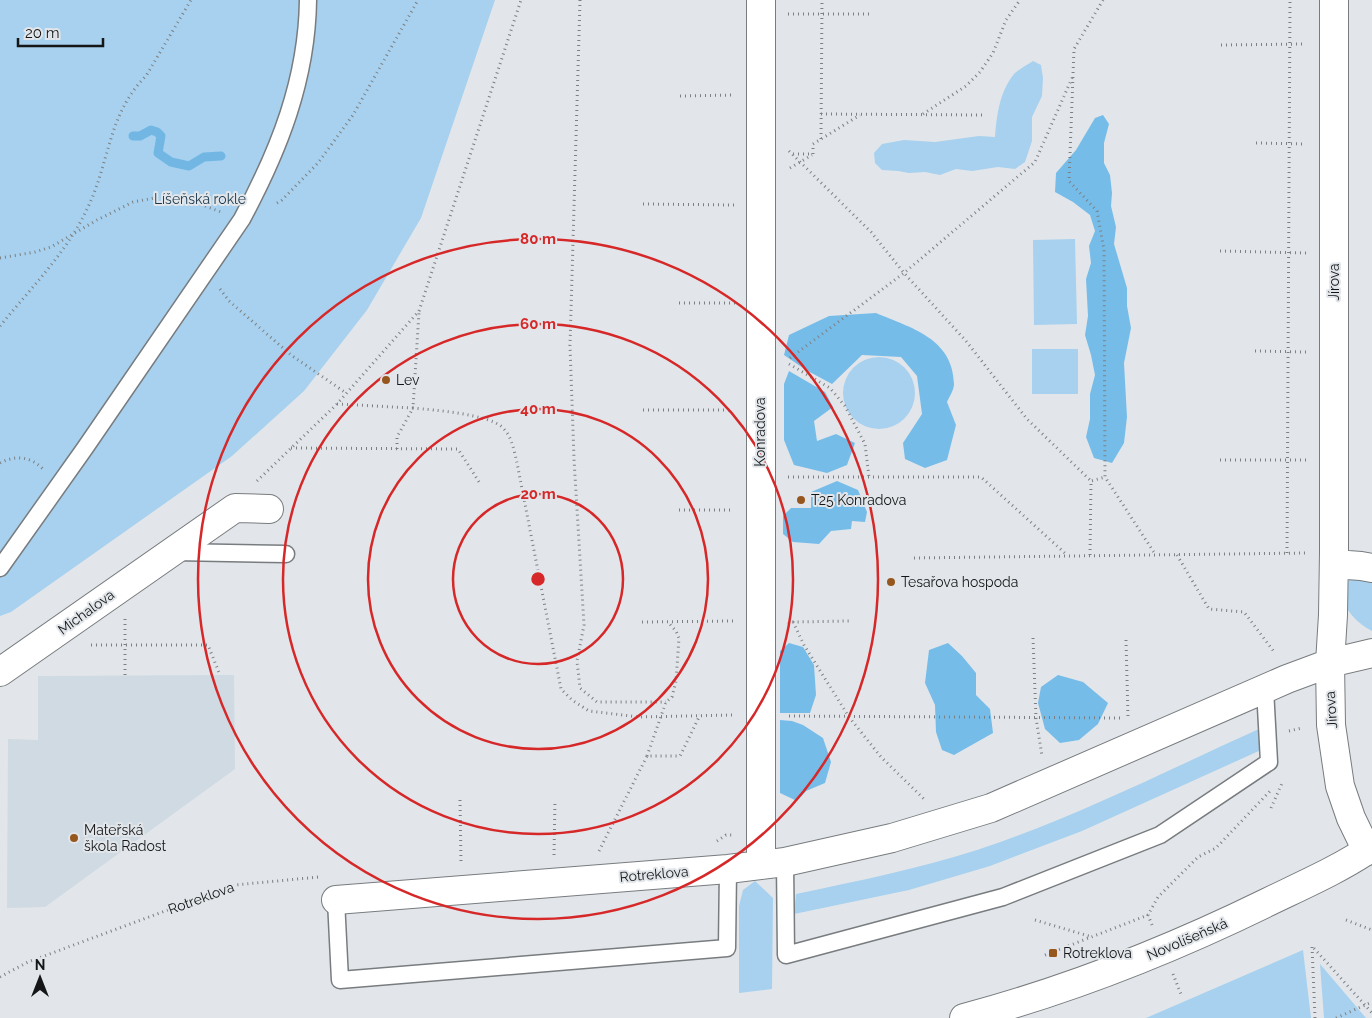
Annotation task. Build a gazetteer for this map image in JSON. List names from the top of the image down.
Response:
{
  "streets": {
    "street": [
      "Jírova",
      "Konradova",
      "Michalova",
      "Rotreklova",
      "Novolíšeňská"
    ]
  },
  "crossings": [
    ["Jírova", "Rotreklova"],
    ["Jírova", "Novolíšeňská"],
    ["Konradova", "Rotreklova"]
  ],
  "parks": ["Líšeňská rokle"],
  "places": {
    "other": [
      "Lev",
      "T25 Konradova",
      "Tesařova hospoda",
      "Mateřská škola Radost"
    ],
    "transit": ["Rotreklova"]
  },
  "scale_bar": "20 m",
  "north": "top",
  "rings": [
    "80 m",
    "60 m",
    "40 m",
    "20 m"
  ]
}
